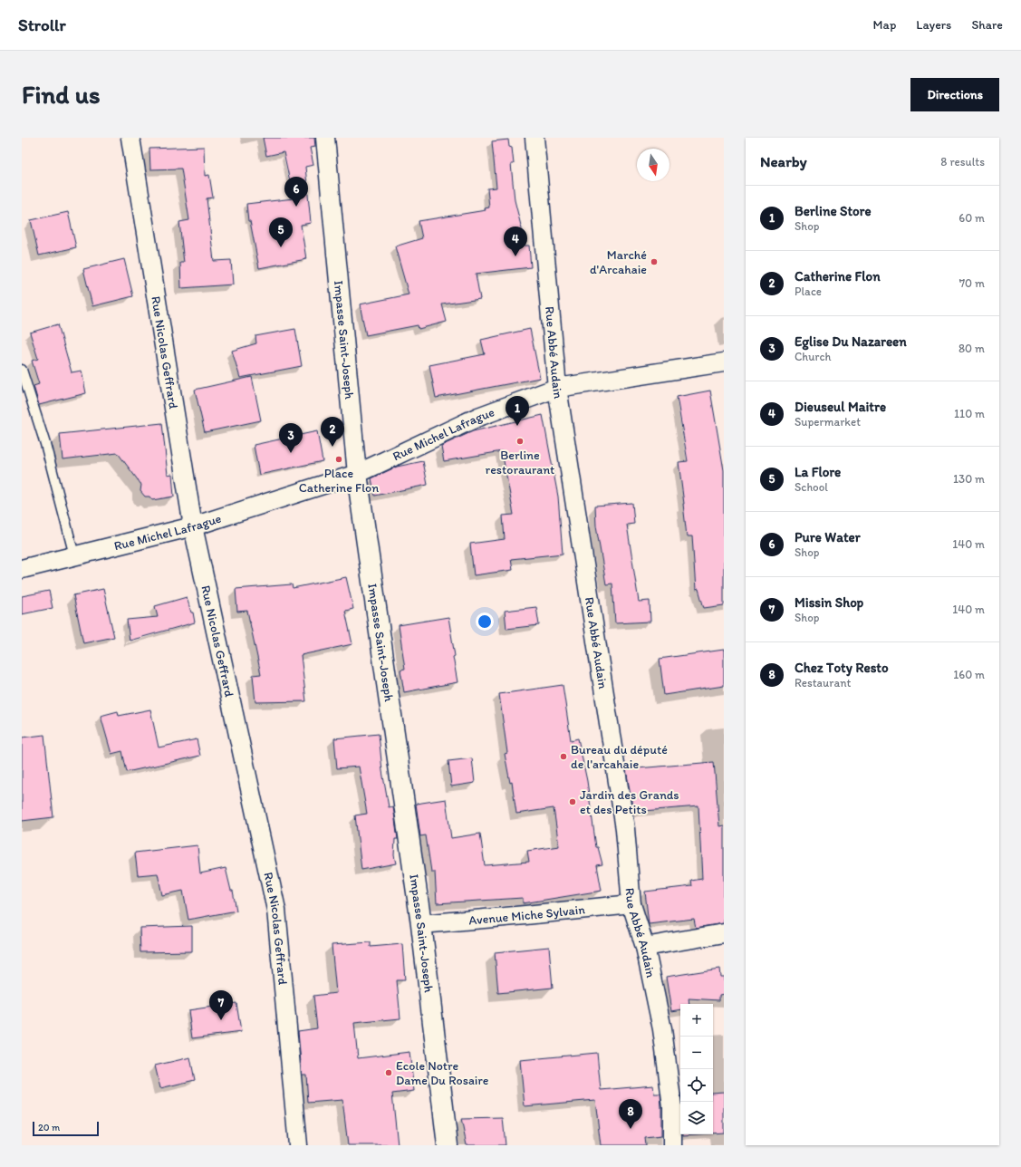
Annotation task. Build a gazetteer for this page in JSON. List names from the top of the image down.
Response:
{
  "streets": {
    "street": [
      "Impasse Saint-Joseph",
      "Rue Nicolas Geffrard",
      "Rue Abbé Audain",
      "Rue Michel Lafrague",
      "Avenue Miche Sylvain"
    ]
  },
  "crossings": [
    ["Impasse Saint-Joseph", "Rue Michel Lafrague"],
    ["Impasse Saint-Joseph", "Avenue Miche Sylvain"],
    ["Rue Nicolas Geffrard", "Rue Michel Lafrague"],
    ["Rue Abbé Audain", "Rue Michel Lafrague"],
    ["Rue Abbé Audain", "Avenue Miche Sylvain"]
  ],
  "places": [
    "Marché d'Arcahaie",
    "Berline restoraurant",
    "Place Catherine Flon",
    "Bureau du député de l'arcahaie",
    "Jardin des Grands et des Petits",
    "Ecole Notre Dame Du Rosaire"
  ],
  "scale_bar": "20 m",
  "north": "bottom",
  "page": {
    "header": "Strollr",
    "nav": ["Map", "Layers", "Share"],
    "buttons": "Directions",
    "title": "Find us",
    "heading": ["Nearby", "8 results"],
    "pins": [
      "6",
      "5",
      "4",
      "1",
      "2",
      "3",
      "7",
      "8"
    ],
    "list": [
      {
        "mark": "1",
        "name": "Berline Store",
        "note": "Shop",
        "value": "60 m"
      },
      {
        "mark": "2",
        "name": "Catherine Flon",
        "note": "Place",
        "value": "70 m"
      },
      {
        "mark": "3",
        "name": "Eglise Du Nazareen",
        "note": "Church",
        "value": "80 m"
      },
      {
        "mark": "4",
        "name": "Dieuseul Maitre",
        "note": "Supermarket",
        "value": "110 m"
      },
      {
        "mark": "5",
        "name": "La Flore",
        "note": "School",
        "value": "130 m"
      },
      {
        "mark": "6",
        "name": "Pure Water",
        "note": "Shop",
        "value": "140 m"
      },
      {
        "mark": "7",
        "name": "Missin Shop",
        "note": "Shop",
        "value": "140 m"
      },
      {
        "mark": "8",
        "name": "Chez Toty Resto",
        "note": "Restaurant",
        "value": "160 m"
      }
    ],
    "map_buttons": ["+", "−"],
    "scale": "20 m"
  }
}
